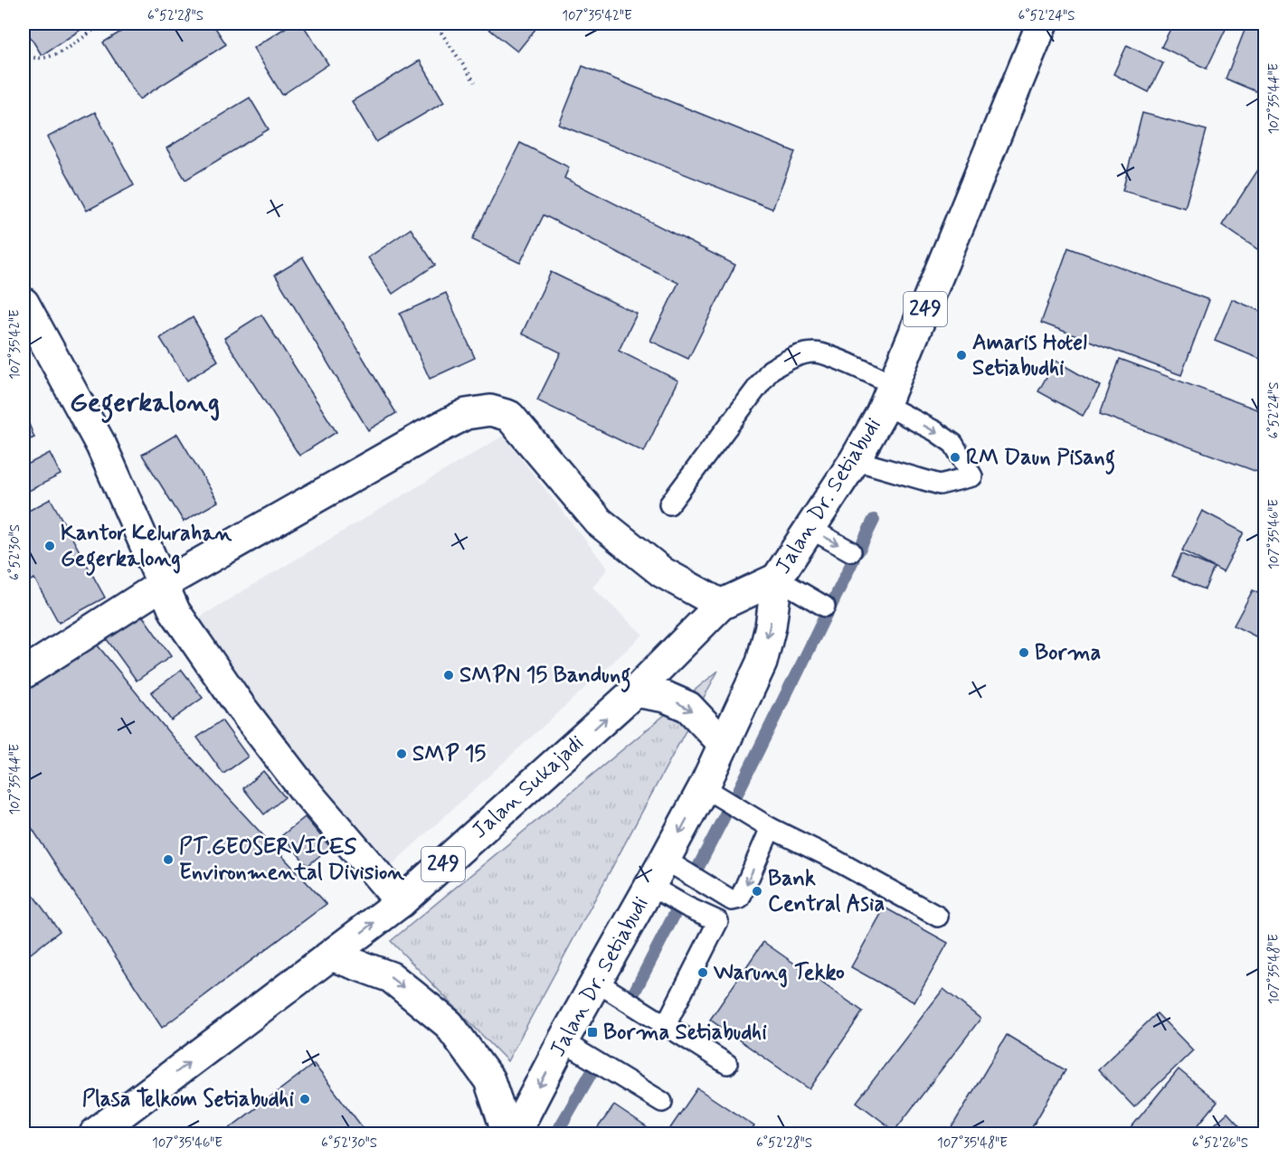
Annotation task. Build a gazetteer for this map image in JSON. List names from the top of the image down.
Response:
{
  "streets": {
    "main road": ["249", "Jalan Dr. Setiabudi", "Jalan Sukajadi"]
  },
  "crossings": [
    ["Jalan Dr. Setiabudi", "Jalan Sukajadi"]
  ],
  "one_way": ["Jalan Sukajadi"],
  "districts": ["Gegerkalong"],
  "places": {
    "other": [
      "Amaris Hotel Setiabudhi",
      "RM Daun Pisang",
      "Kantor Kelurahan Gegerkalong",
      "Borma",
      "SMPN 15 Bandung",
      "SMP 15",
      "PT.GEOSERVICES Environmental Division",
      "Bank Central Asia",
      "Warung Tekko",
      "Plasa Telkom Setiabudhi"
    ],
    "transit": ["Borma Setiabudhi"]
  },
  "coordinates": [
    "6°52'28\"S",
    "107°35'42\"E",
    "6°52'24\"S",
    "107°35'44\"E",
    "107°35'46\"E",
    "6°52'30\"S",
    "107°35'48\"E",
    "6°52'26\"S"
  ]
}
